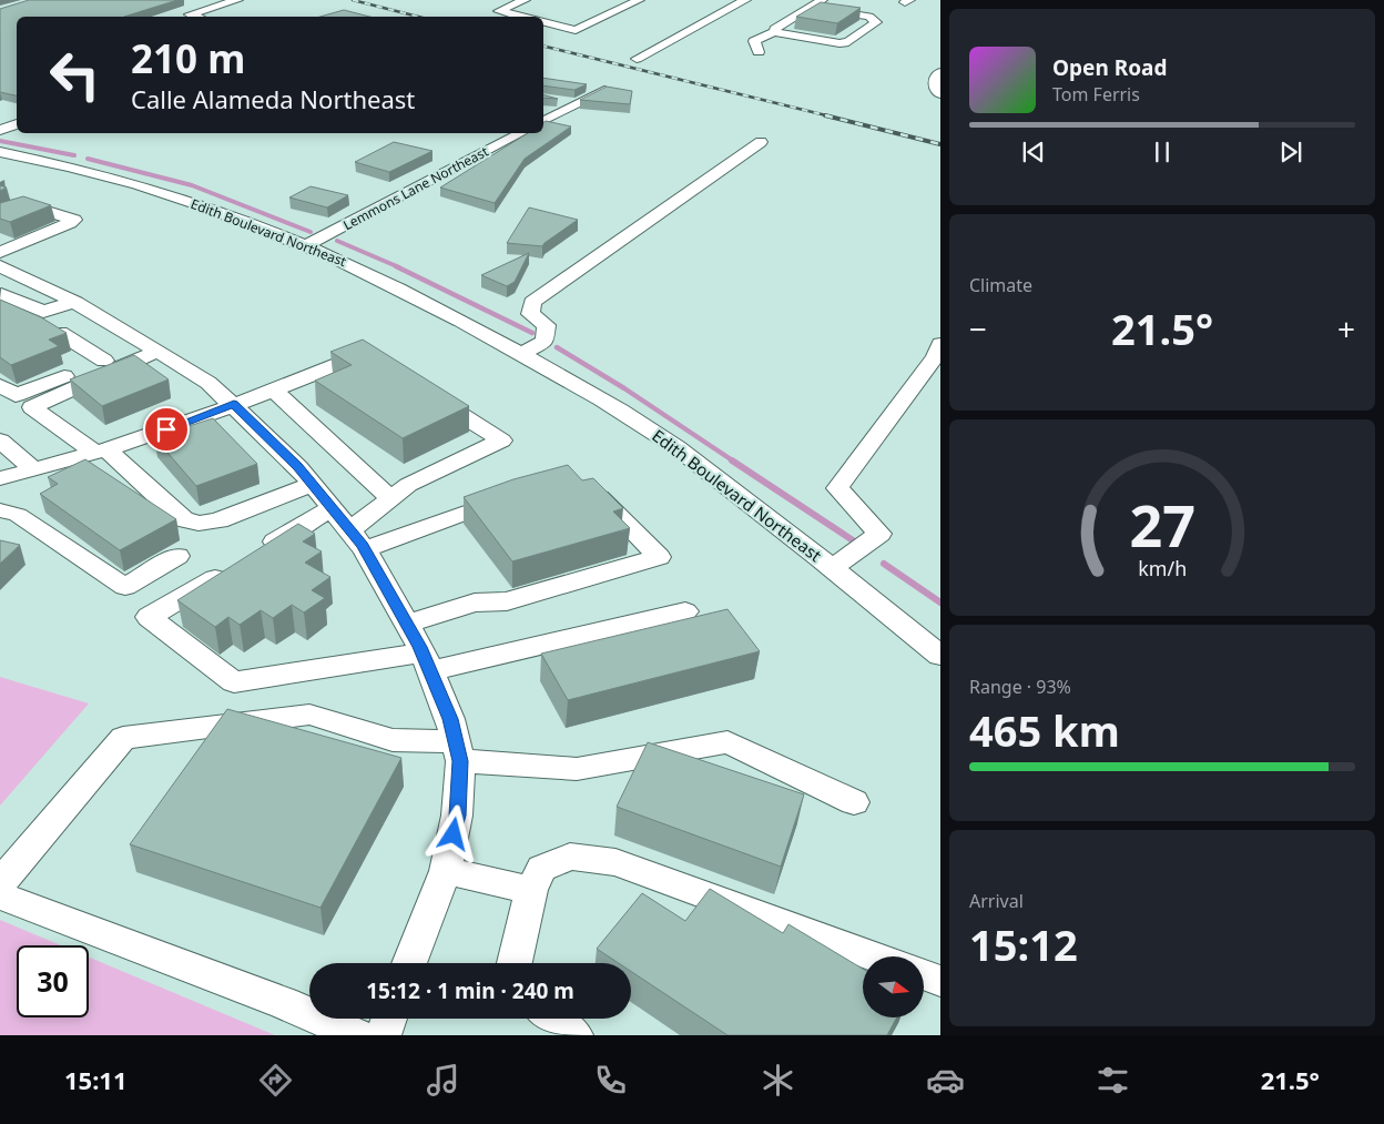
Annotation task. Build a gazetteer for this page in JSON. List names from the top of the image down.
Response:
{
  "streets": {
    "street": ["Lemmons Lane Northeast", "Edith Boulevard Northeast"]
  },
  "crossings": [
    ["Lemmons Lane Northeast", "Edith Boulevard Northeast"]
  ],
  "north": "right",
  "page": {
    "turn": ["210 m", "Calle Alameda Northeast"],
    "song": ["Open Road", "Tom Ferris"],
    "tile": [
      "Climate",
      ["Range · 93%", "465 km"],
      ["Arrival", "15:12"]
    ],
    "heat": ["−", "21.5°", "+"],
    "limit": "30",
    "trip": "15:12 · 1 min · 240 m",
    "tabs": ["15:11", "21.5°"],
    "gauge": ["27", "km/h"]
  }
}
